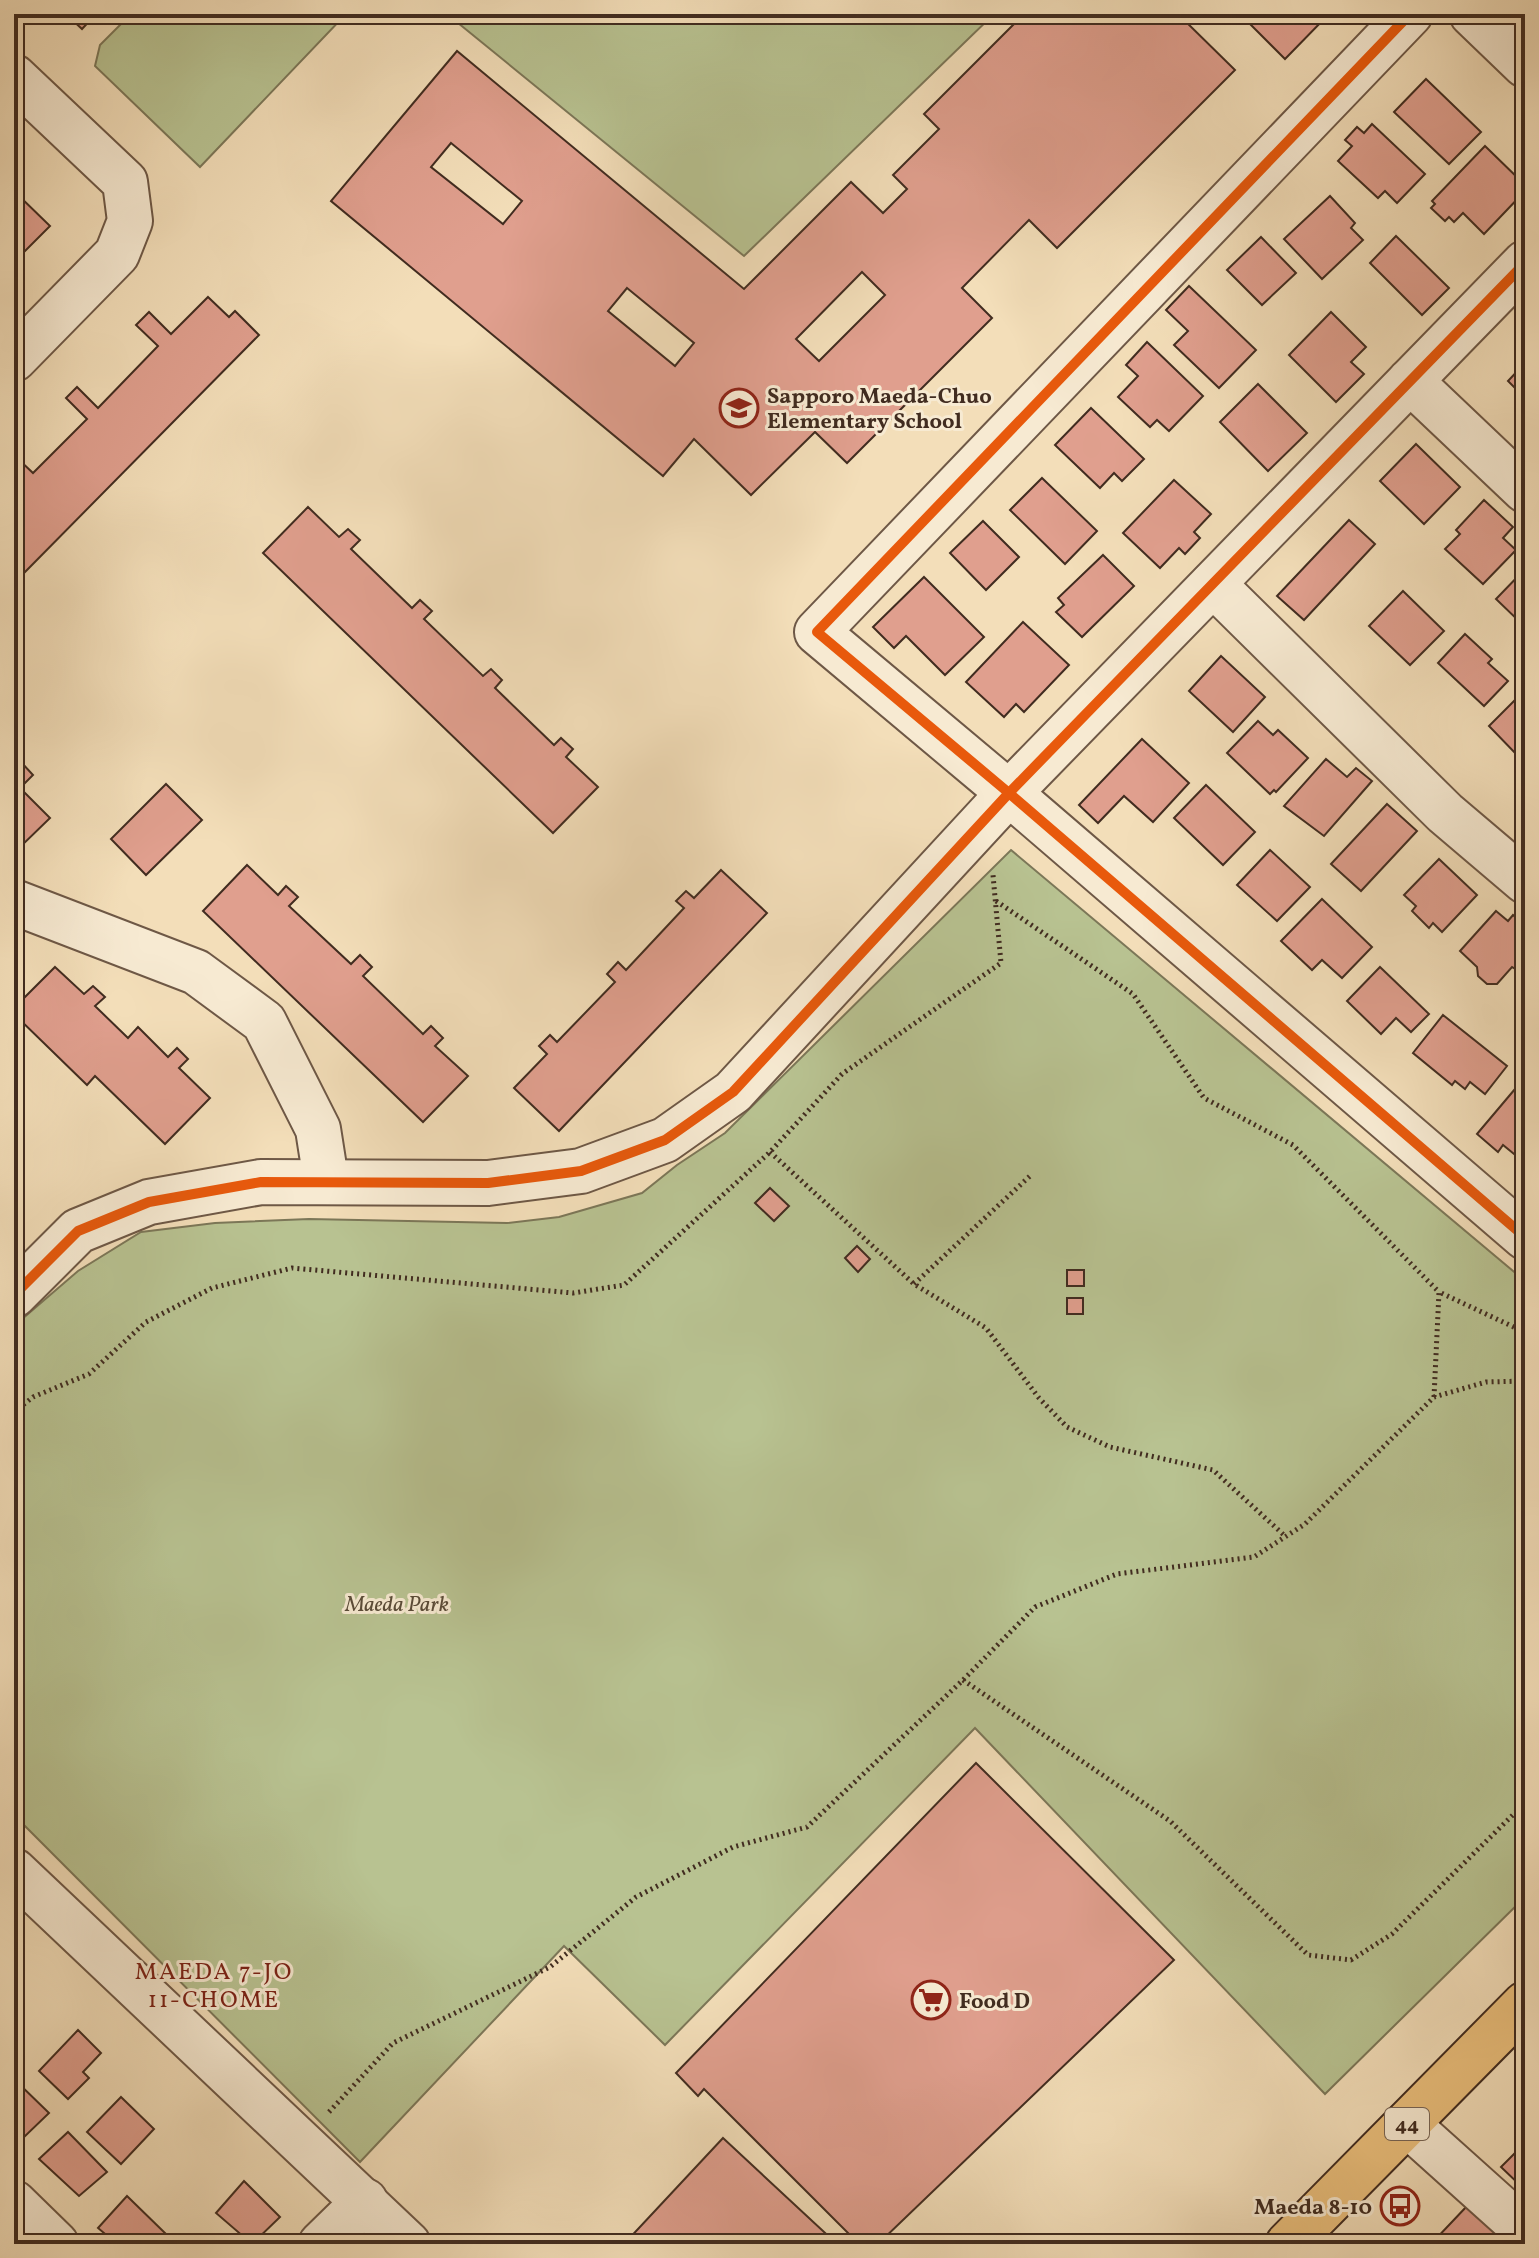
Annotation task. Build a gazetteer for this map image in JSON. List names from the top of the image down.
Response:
{
  "streets": {
    "main road": ["44"]
  },
  "districts": ["MAEDA 7-JO 11-CHOME"],
  "parks": ["Maeda Park"],
  "places": {
    "school or university": ["Sapporo Maeda-Chuo Elementary School"],
    "supermarket": ["Food D"],
    "bus stop": ["Maeda 8-10"]
  }
}
